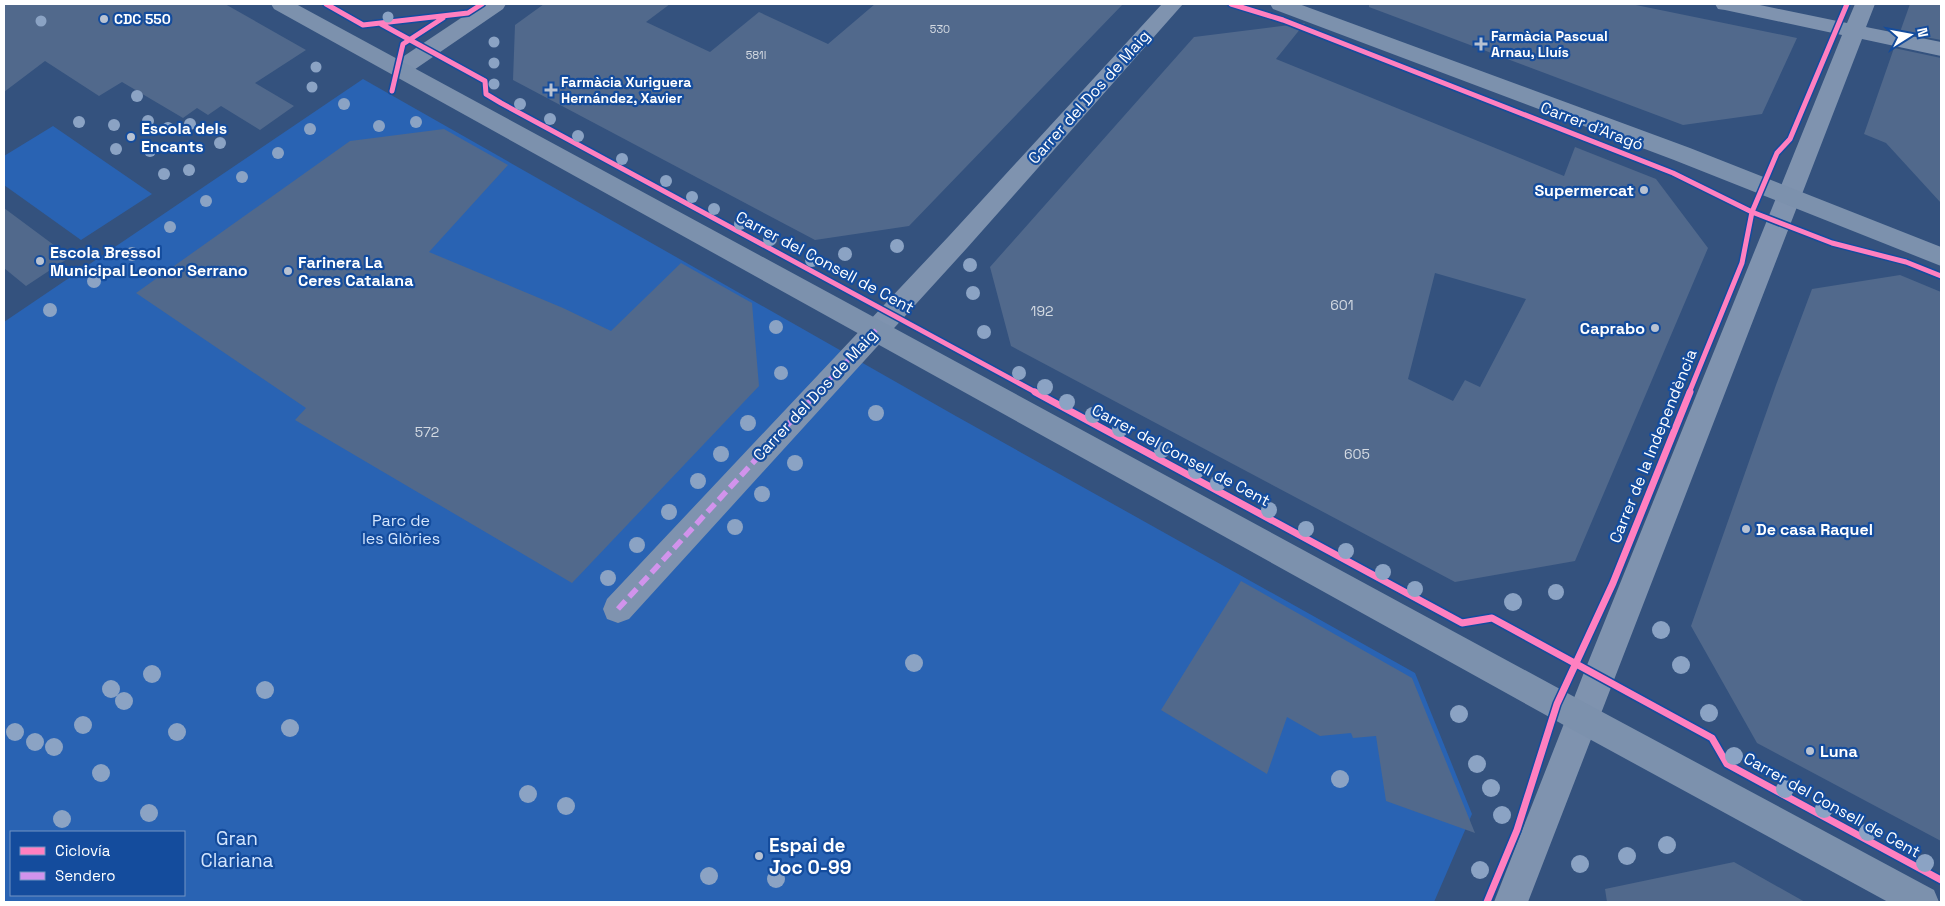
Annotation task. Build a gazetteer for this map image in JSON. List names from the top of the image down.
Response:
{
  "streets": {
    "main road": ["Carrer d'Aragó", "Carrer del Consell de Cent"],
    "street": ["Carrer del Dos de Maig"],
    "cycle path": ["Carrer de la Independència"]
  },
  "crossings": [
    ["Carrer del Dos de Maig", "Carrer del Consell de Cent"]
  ],
  "parks": ["Parc de les Glòries", "Gran Clariana"],
  "places": {
    "other": [
      "CDC 550",
      "Escola dels Encants",
      "Supermercat",
      "Escola Bressol Municipal Leonor Serrano",
      "Farinera La Ceres Catalana",
      "Caprabo",
      "De casa Raquel",
      "Luna",
      "Espai de Joc 0-99"
    ],
    "health": ["Farmàcia Pascual Arnau, Lluís", "Farmàcia Xuriguera Hernández, Xavier"]
  },
  "house_numbers": [
    "530",
    "581I",
    "601",
    "192",
    "572",
    "605"
  ],
  "legend": ["Ciclovía", "Sendero"],
  "north": "right"
}
